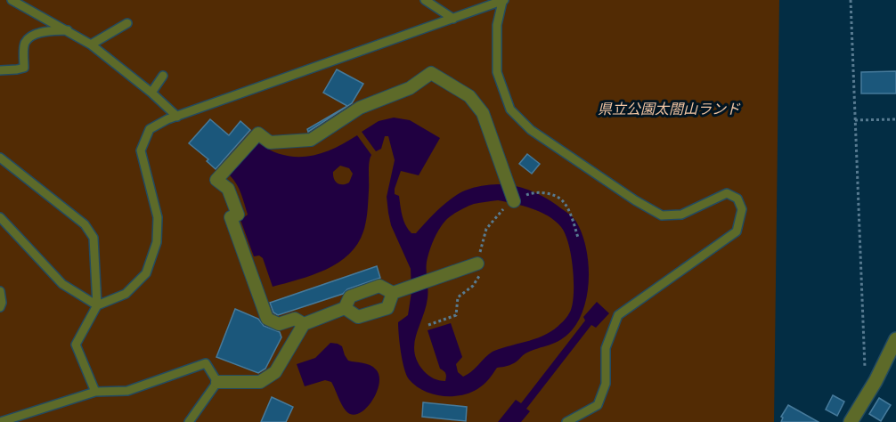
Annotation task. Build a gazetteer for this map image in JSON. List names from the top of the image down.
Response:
{
  "parks": ["県立公園太閤山ランド"]
}
